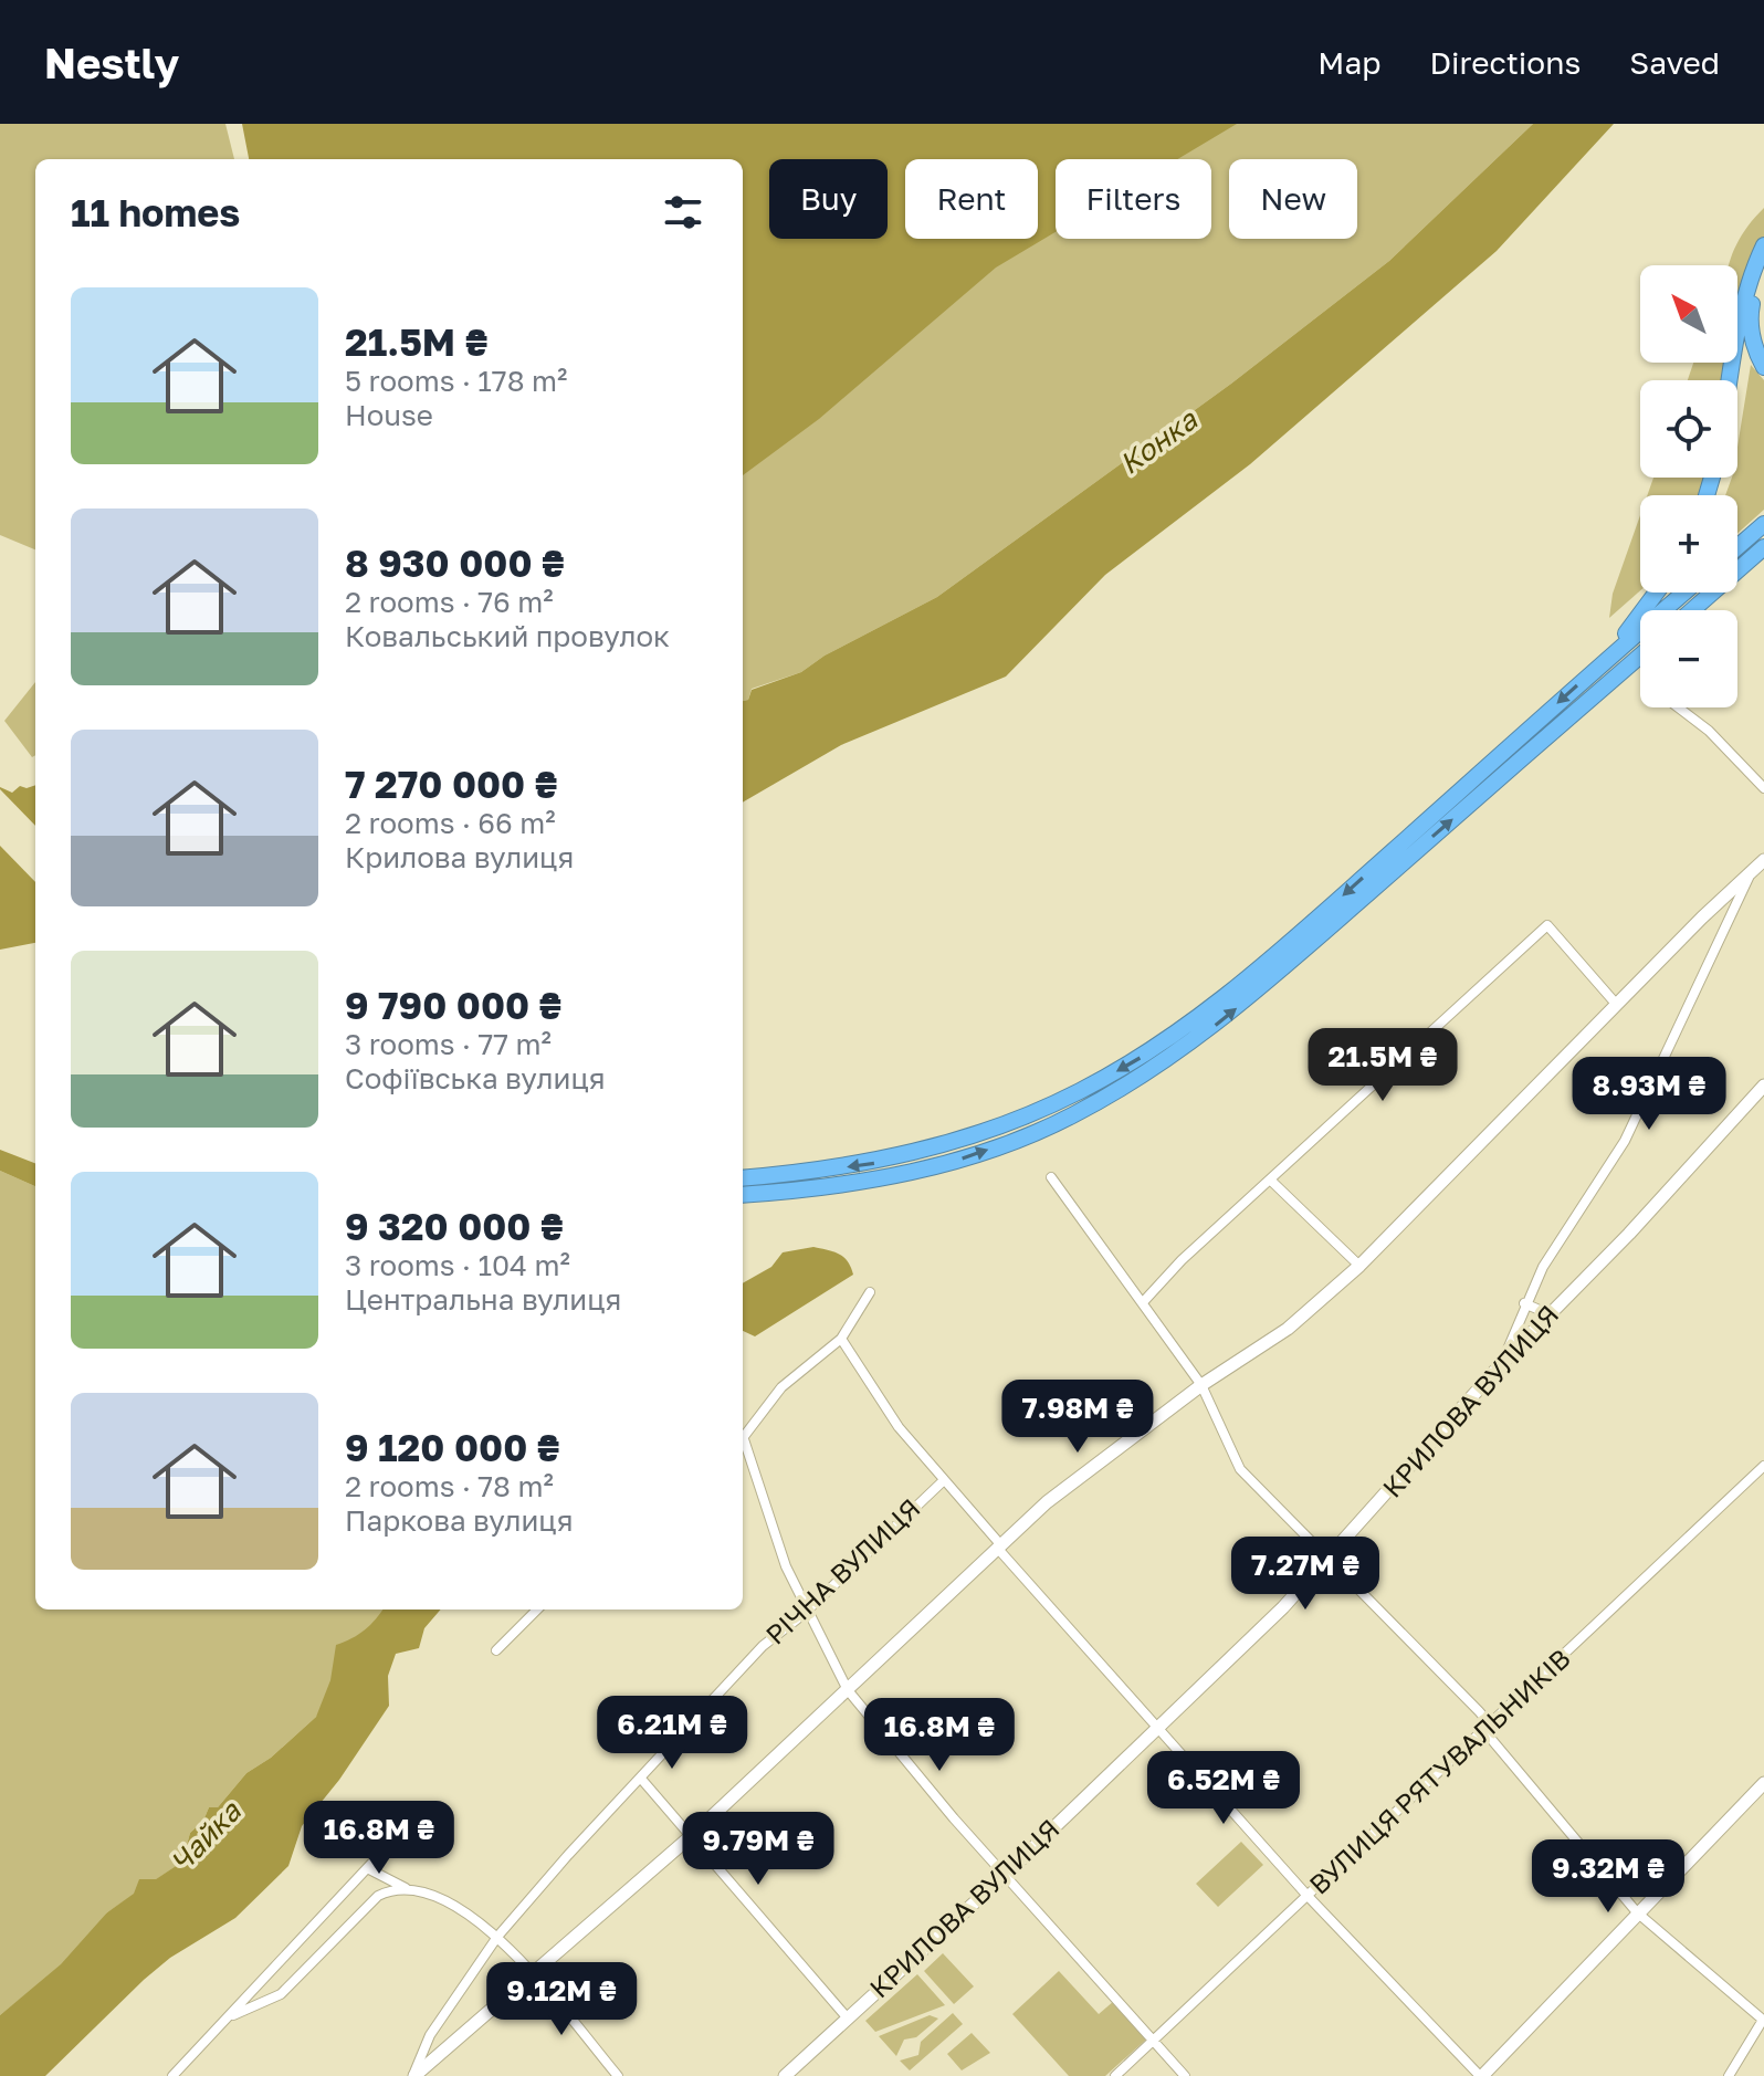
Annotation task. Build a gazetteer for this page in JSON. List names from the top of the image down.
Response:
{
  "streets": {
    "street": ["КРИЛОВА ВУЛИЦЯ", "РІЧНА ВУЛИЦЯ", "ВУЛИЦЯ РЯТУВАЛЬНИКІВ"]
  },
  "water": ["Конка", "Чайка"],
  "north": "top left",
  "page": {
    "header": "Nestly",
    "nav": ["Map", "Directions", "Saved"],
    "chip": [
      "Buy",
      "Rent",
      "Filters",
      "New"
    ],
    "heading": "11 homes",
    "map_buttons": ["+", "−"],
    "list": [
      {
        "name": "21.5M ₴",
        "note": "5 rooms · 178 m² · House"
      },
      {
        "name": "8 930 000 ₴",
        "note": "2 rooms · 76 m² · Ковальський провулок"
      },
      {
        "name": "7 270 000 ₴",
        "note": "2 rooms · 66 m² · Крилова вулиця"
      },
      {
        "name": "9 790 000 ₴",
        "note": "3 rooms · 77 m² · Софіївська вулиця"
      },
      {
        "name": "9 320 000 ₴",
        "note": "3 rooms · 104 m² · Центральна вулиця"
      },
      {
        "name": "9 120 000 ₴",
        "note": "2 rooms · 78 m² · Паркова вулиця"
      }
    ],
    "price": [
      "21.5M ₴",
      "8.93M ₴",
      "7.98M ₴",
      "7.27M ₴",
      "6.21M ₴",
      "16.8M ₴",
      "6.52M ₴",
      "16.8M ₴",
      "9.79M ₴",
      "9.32M ₴",
      "9.12M ₴"
    ]
  }
}
